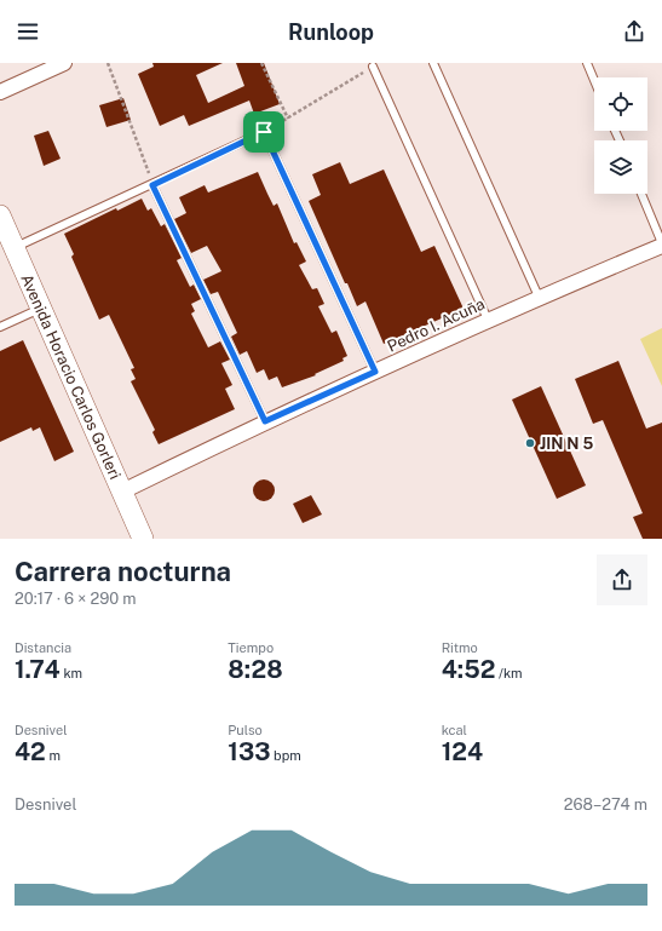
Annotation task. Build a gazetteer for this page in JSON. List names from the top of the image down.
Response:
{
  "streets": {
    "main road": ["Avenida Horacio Carlos Gorleri"],
    "street": ["Pedro I. Acuña"]
  },
  "crossings": [
    ["Pedro I. Acuña", "Avenida Horacio Carlos Gorleri"]
  ],
  "places": ["JIN N 5"],
  "page": {
    "header": "Runloop",
    "heading": ["Carrera nocturna", "20:17 · 6 × 290 m"],
    "stats": [
      ["Distancia", "1.74 km"],
      ["Tiempo", "8:28"],
      ["Ritmo", "4:52 /km"],
      ["Desnivel", "42 m"],
      ["Pulso", "133 bpm"],
      ["kcal", "124"]
    ],
    "chart": ["Desnivel", "268–274 m"]
  }
}
